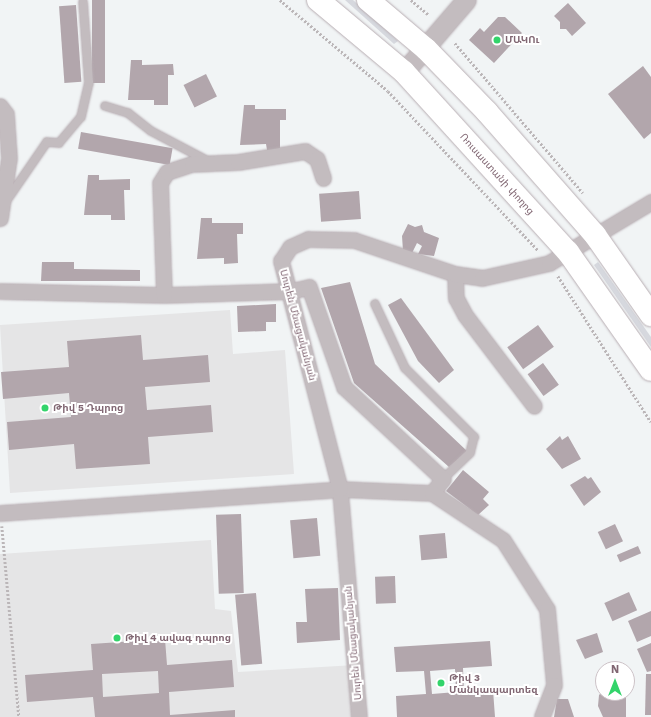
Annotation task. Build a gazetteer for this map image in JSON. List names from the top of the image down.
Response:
{
  "streets": {
    "main road": ["Ռուսաստանի փողոց"],
    "street": ["Սուրեն Մնացականյան"]
  },
  "crossings": [
    ["Ռուսաստանի փողոց", "Սուրեն Մնացականյան"]
  ],
  "places": [
    "ՄԱԿՈւ",
    "Թիվ 5 Դպրոց",
    "Թիվ 4 ավագ դպրոց",
    "Թիվ 3 Մանկապարտեզ"
  ],
  "north": "top"
}
